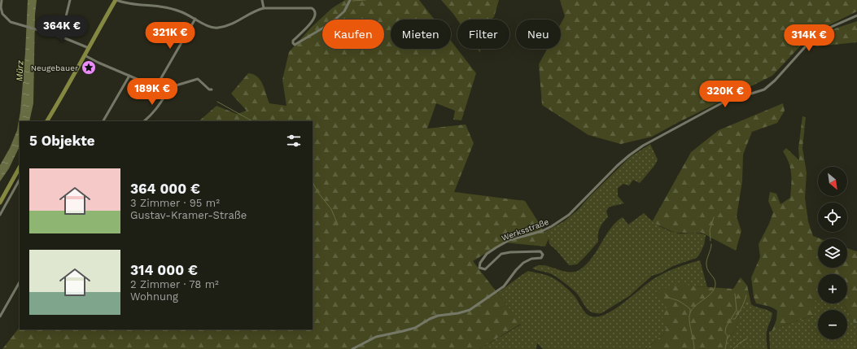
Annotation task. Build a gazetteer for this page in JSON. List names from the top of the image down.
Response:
{
  "streets": {
    "street": ["Werksstraße"]
  },
  "water": ["Mürz"],
  "places": {
    "place": ["Neugebauer"]
  },
  "north": "bottom right",
  "page": {
    "price": [
      "364K €",
      "321K €",
      "314K €",
      "189K €",
      "320K €"
    ],
    "chip": [
      "Kaufen",
      "Mieten",
      "Filter",
      "Neu"
    ],
    "heading": "5 Objekte",
    "list": [
      {
        "name": "364 000 €",
        "note": "3 Zimmer · 95 m² · Gustav-Kramer-Straße"
      },
      {
        "name": "314 000 €",
        "note": "2 Zimmer · 78 m² · Wohnung"
      }
    ],
    "map_buttons": ["+", "−"]
  }
}
